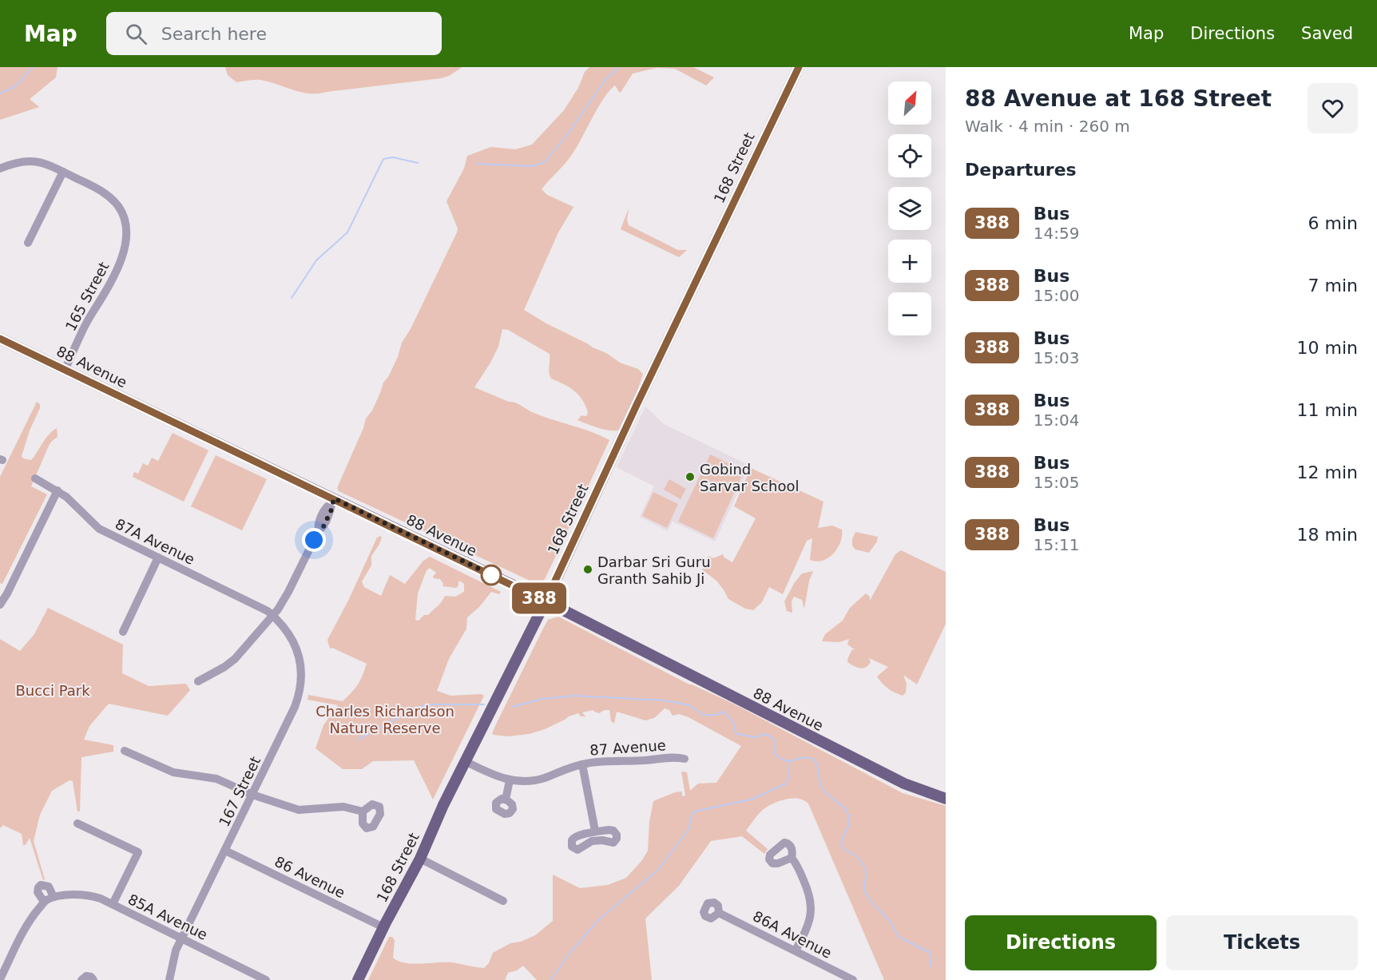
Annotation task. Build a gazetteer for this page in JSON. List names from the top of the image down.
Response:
{
  "streets": {
    "main road": ["168 Street", "88 Avenue"],
    "street": [
      "165 Street",
      "87A Avenue",
      "87 Avenue",
      "167 Street",
      "86 Avenue",
      "85A Avenue",
      "86A Avenue"
    ]
  },
  "crossings": [
    ["168 Street", "88 Avenue"],
    ["168 Street", "87 Avenue"],
    ["168 Street", "86 Avenue"],
    ["165 Street", "88 Avenue"],
    ["87A Avenue", "167 Street"],
    ["167 Street", "86 Avenue"],
    ["167 Street", "85A Avenue"]
  ],
  "parks": ["Bucci Park", "Charles Richardson Nature Reserve"],
  "places": ["Gobind Sarvar School", "Darbar Sri Guru Granth Sahib Ji"],
  "lines": ["bus line 388"],
  "north": "top right",
  "page": {
    "header": "Map",
    "search": "Search here",
    "nav": ["Map", "Directions", "Saved"],
    "on_map": "388",
    "heading": [
      ["88 Avenue at 168 Street", "Walk · 4 min · 260 m"],
      "Departures"
    ],
    "map_buttons": ["+", "−"],
    "list": [
      {
        "mark": "388",
        "name": "Bus",
        "note": "14:59",
        "value": "6 min"
      },
      {
        "mark": "388",
        "name": "Bus",
        "note": "15:00",
        "value": "7 min"
      },
      {
        "mark": "388",
        "name": "Bus",
        "note": "15:03",
        "value": "10 min"
      },
      {
        "mark": "388",
        "name": "Bus",
        "note": "15:04",
        "value": "11 min"
      },
      {
        "mark": "388",
        "name": "Bus",
        "note": "15:05",
        "value": "12 min"
      },
      {
        "mark": "388",
        "name": "Bus",
        "note": "15:11",
        "value": "18 min"
      }
    ],
    "buttons": ["Directions", "Tickets"]
  }
}
